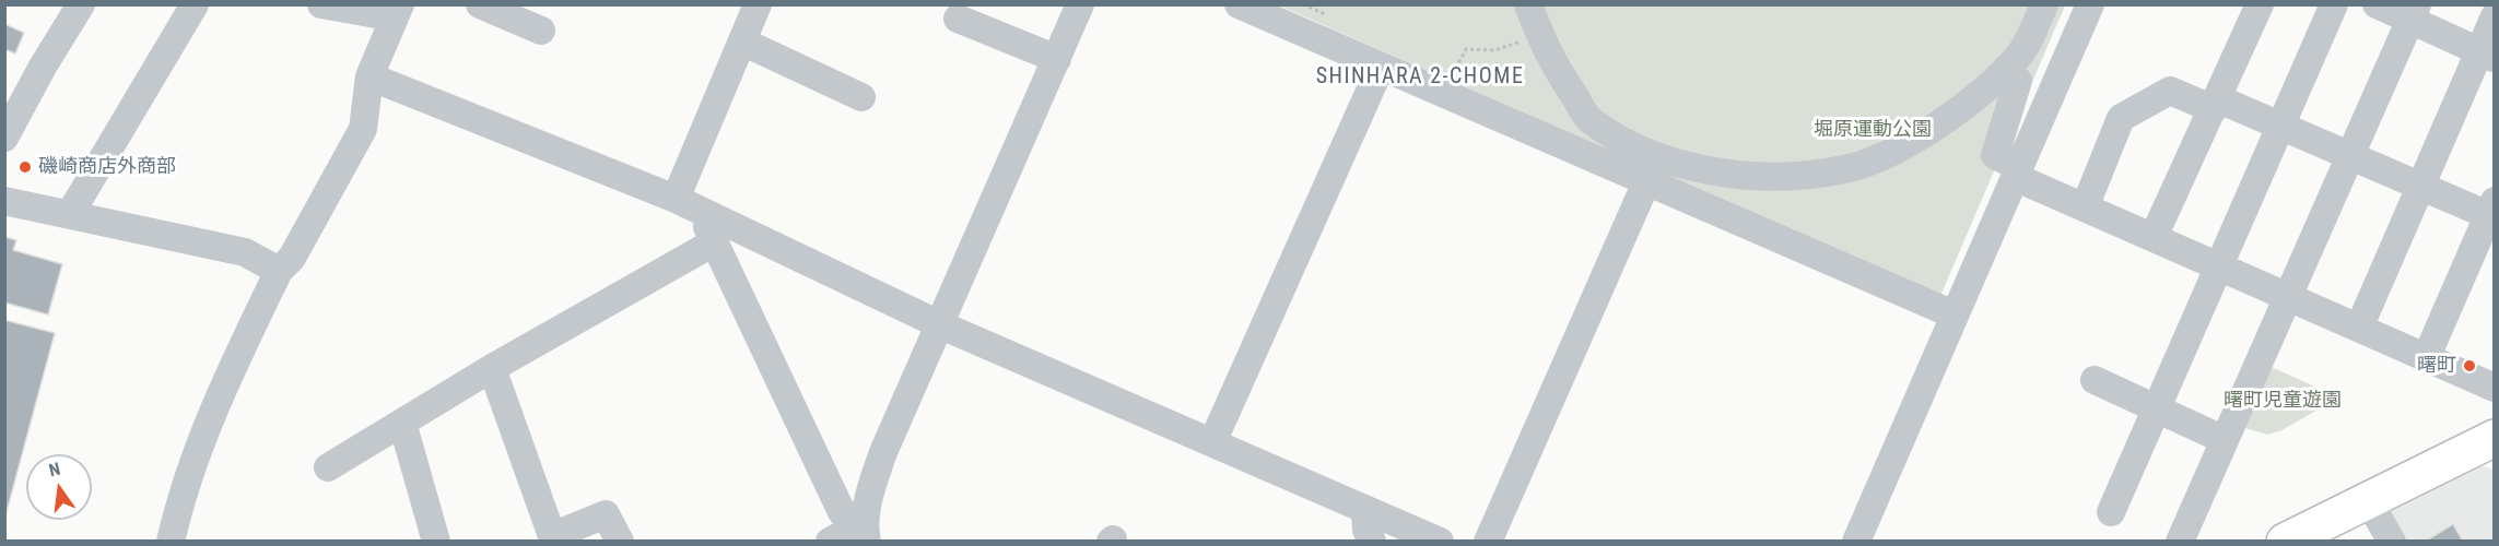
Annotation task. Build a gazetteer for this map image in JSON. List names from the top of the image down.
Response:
{
  "districts": ["SHINHARA 2-CHOME"],
  "parks": ["堀原運動公園", "曙町児童遊園"],
  "places": ["磯崎商店外商部", "曙町"],
  "north": "top"
}
